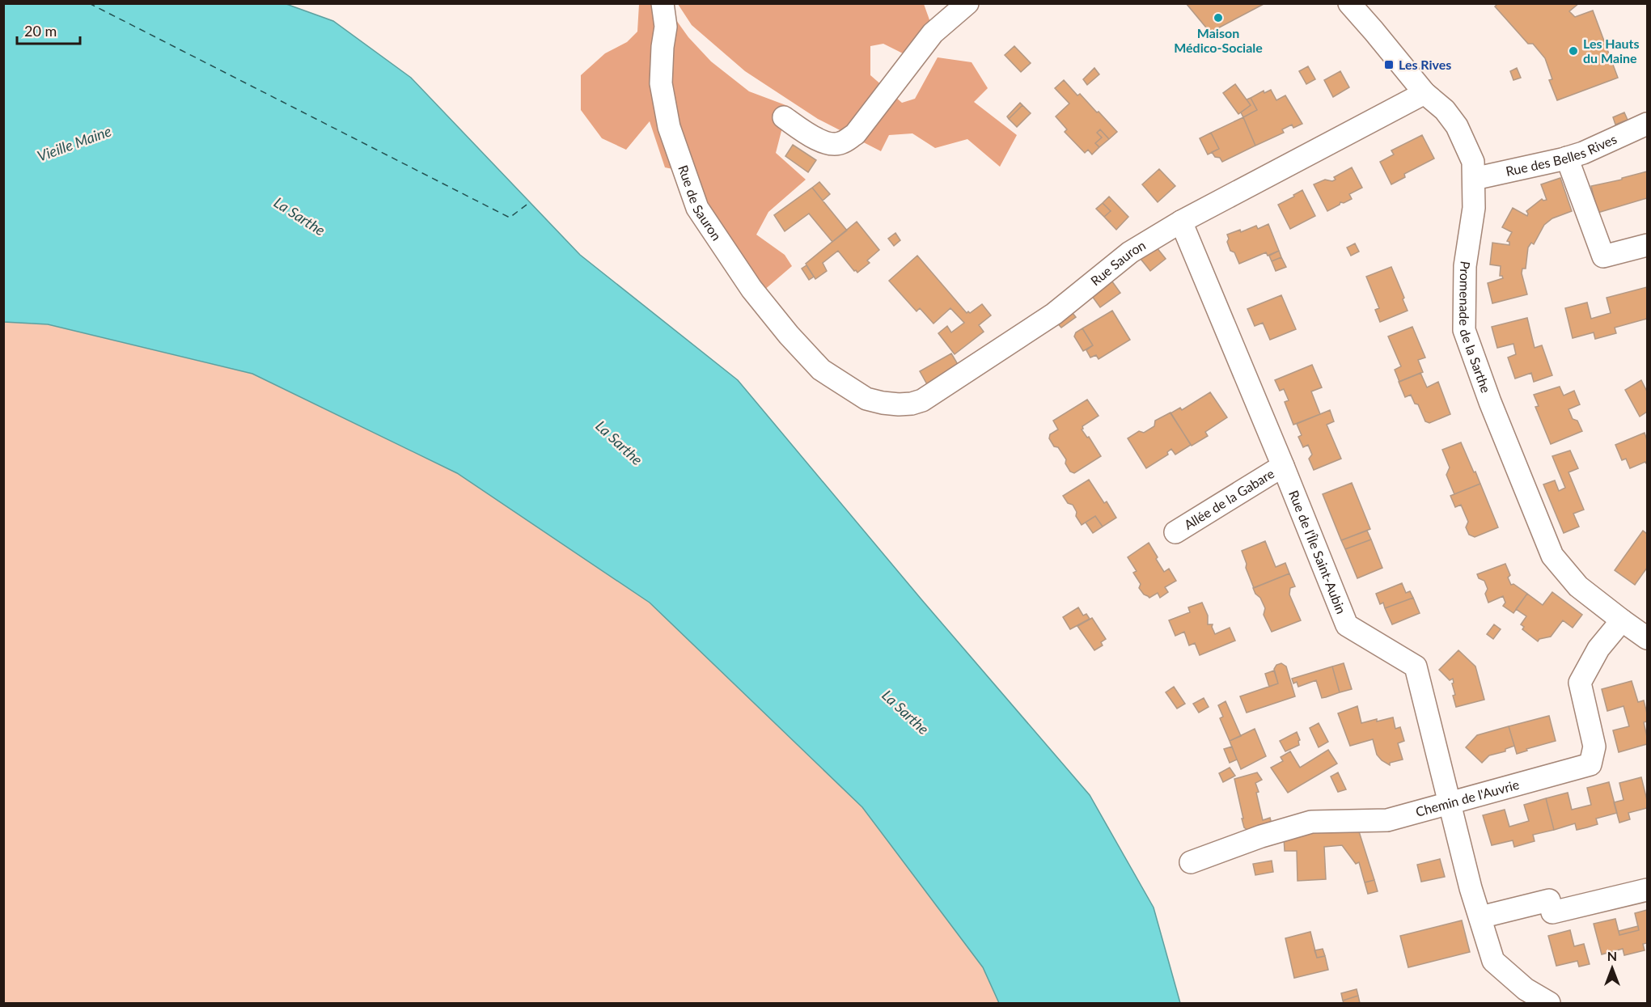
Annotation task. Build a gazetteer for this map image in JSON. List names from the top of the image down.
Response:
{
  "streets": {
    "street": [
      "Rue des Belles Rives",
      "Rue de Sauron",
      "Rue Sauron",
      "Promenade de la Sarthe",
      "Allée de la Gabare",
      "Rue de l'Île Saint-Aubin",
      "Chemin de l'Auvrie"
    ]
  },
  "crossings": [
    ["Rue des Belles Rives", "Promenade de la Sarthe"],
    ["Rue de Sauron", "Rue Sauron"],
    ["Rue Sauron", "Promenade de la Sarthe"],
    ["Rue Sauron", "Rue de l'Île Saint-Aubin"],
    ["Promenade de la Sarthe", "Chemin de l'Auvrie"],
    ["Allée de la Gabare", "Rue de l'Île Saint-Aubin"],
    ["Rue de l'Île Saint-Aubin", "Chemin de l'Auvrie"]
  ],
  "water": ["Vieille Maine", "La Sarthe"],
  "places": {
    "other": ["Maison Médico-Sociale", "Les Hauts du Maine"],
    "transit": ["Les Rives"]
  },
  "scale_bar": "20 m",
  "north": "top"
}
